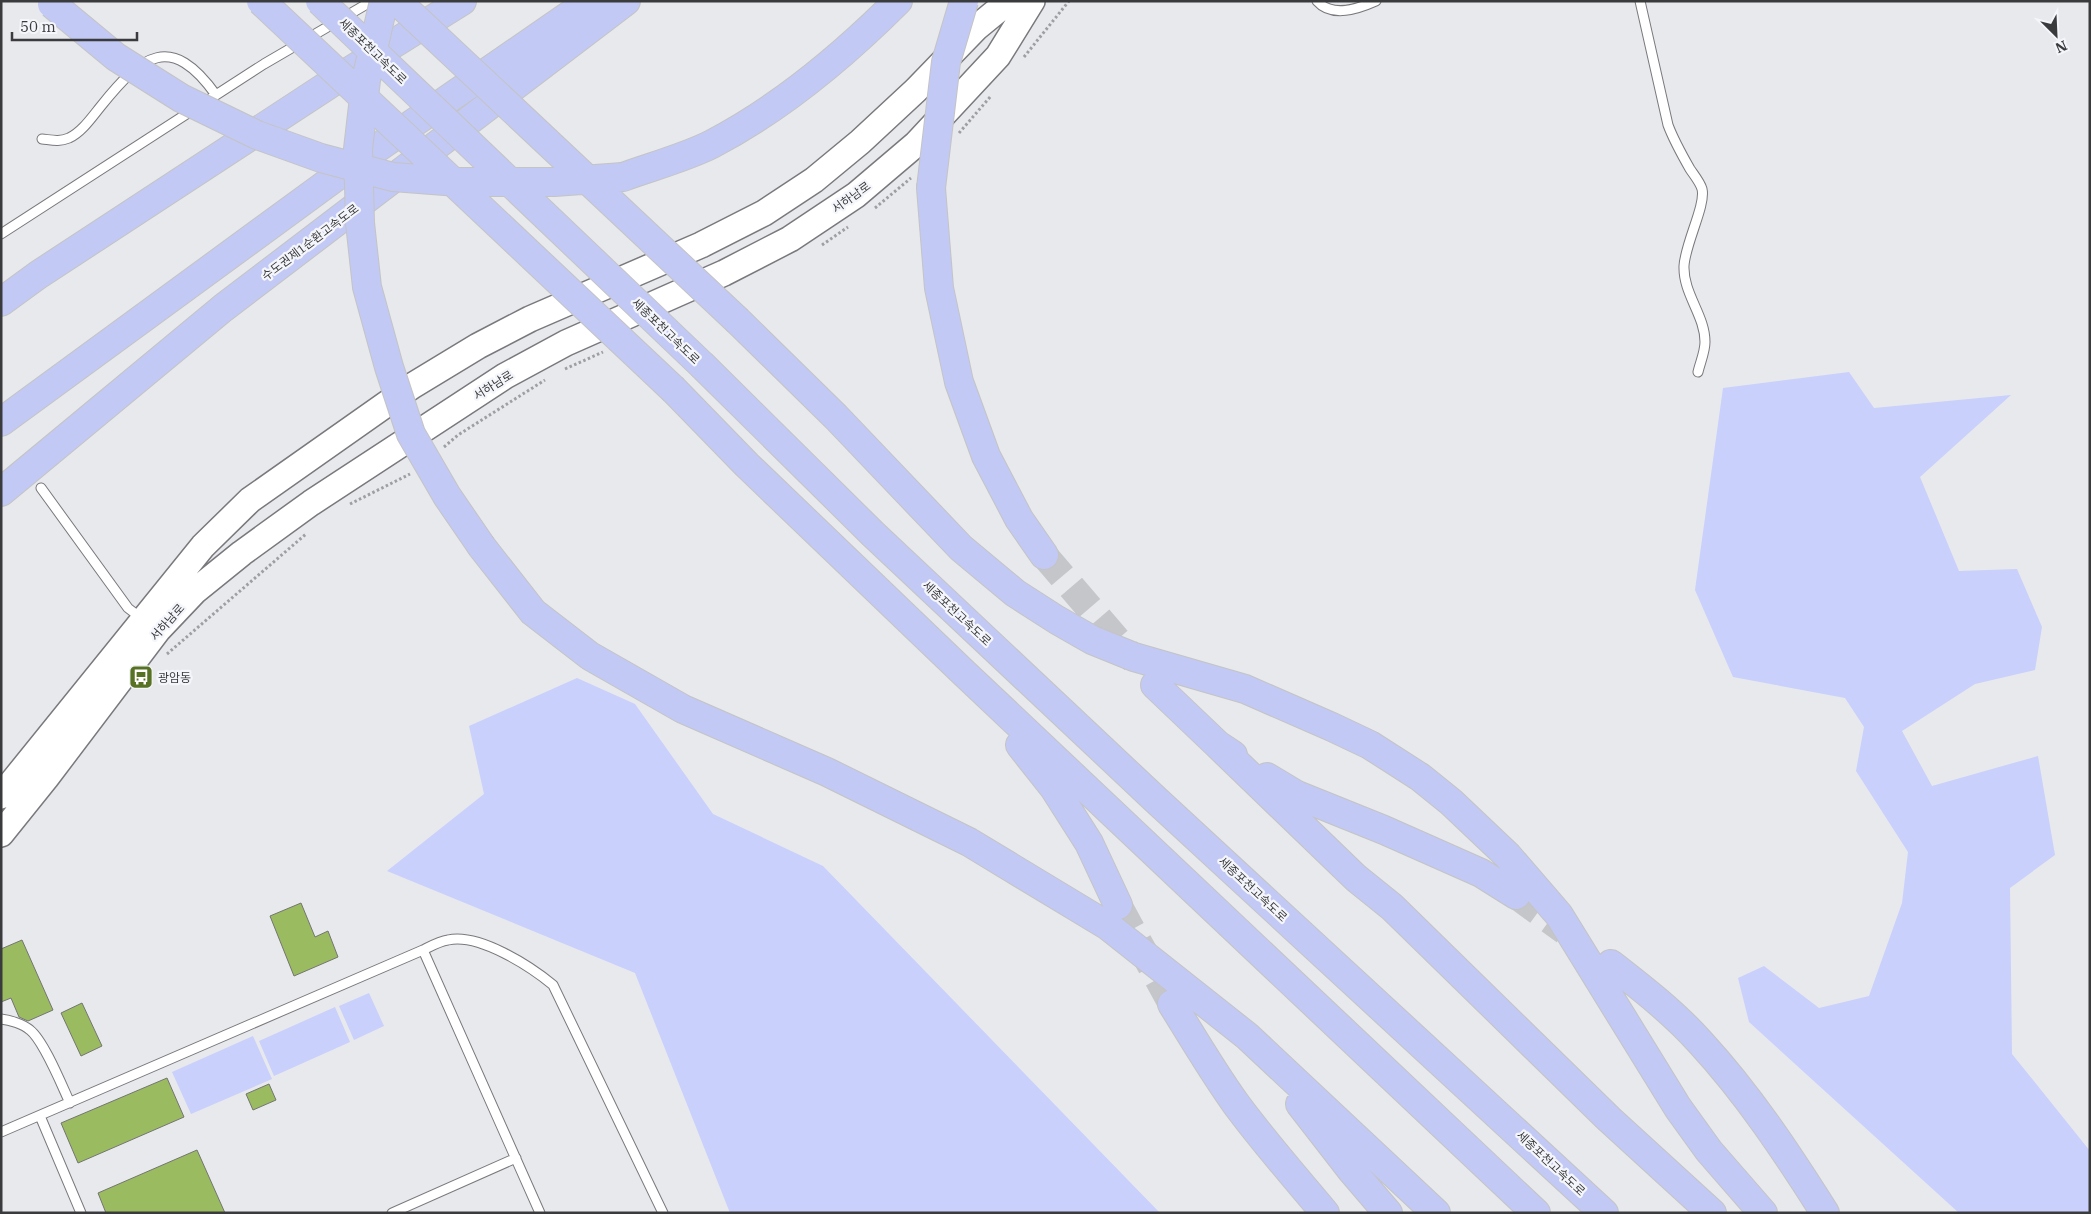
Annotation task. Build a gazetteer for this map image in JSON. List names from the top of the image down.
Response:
{
  "streets": {
    "highway": ["세종포천고속도로", "수도권제1순환고속도로"],
    "main road": ["서하남로"]
  },
  "places": {
    "bus stop": ["광암동"]
  },
  "scale_bar": "50 m",
  "north": "bottom right"
}
